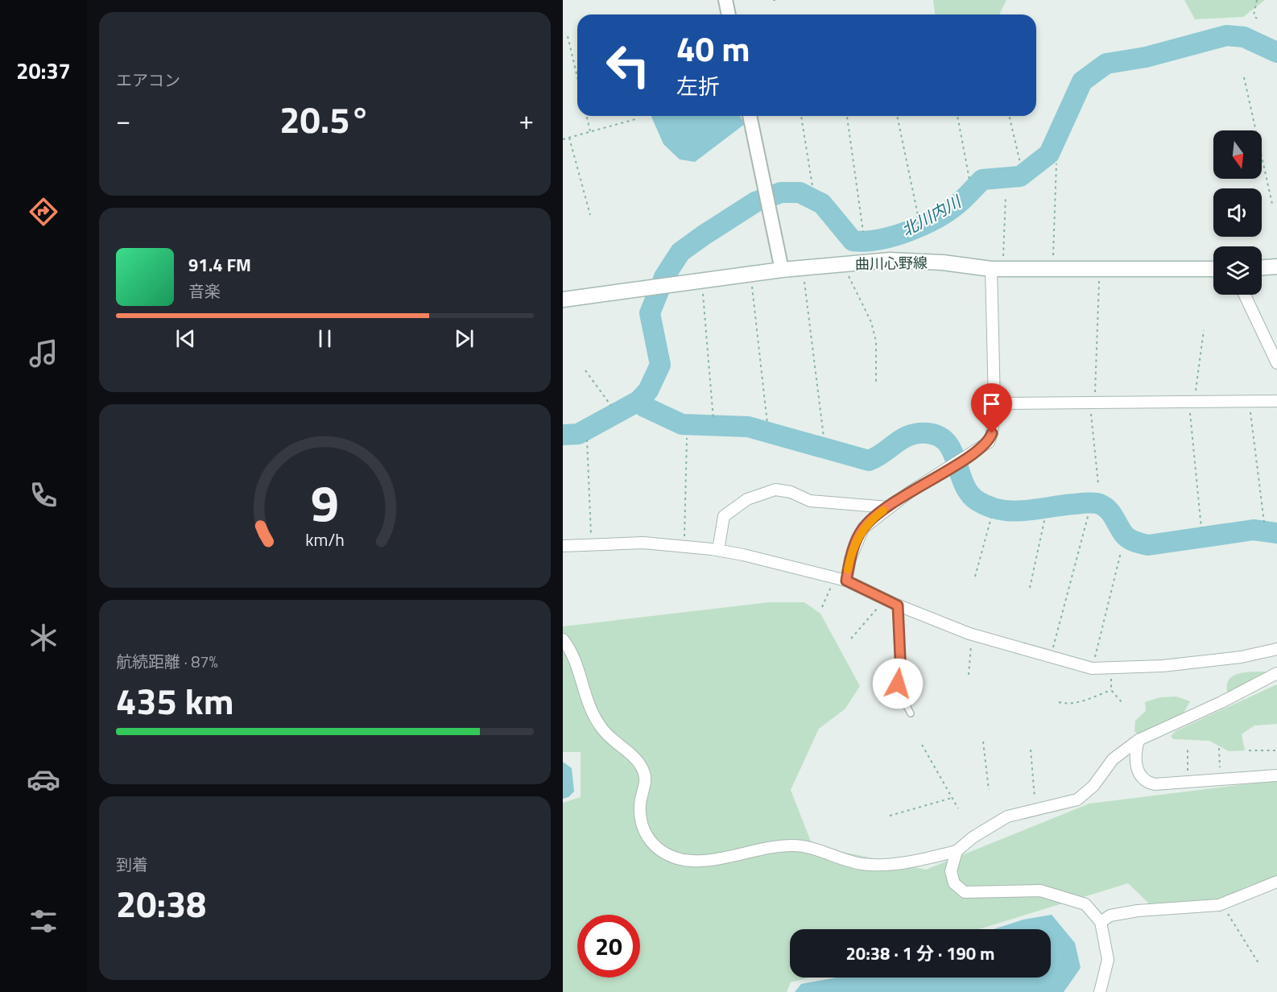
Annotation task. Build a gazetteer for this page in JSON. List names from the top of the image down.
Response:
{
  "streets": {
    "main road": ["曲川心野線"]
  },
  "water": ["北川内川"],
  "north": "bottom",
  "page": {
    "tabs": "20:37",
    "tile": [
      "エアコン",
      ["航続距離 · 87%", "435 km"],
      ["到着", "20:38"]
    ],
    "turn": ["40 m", "左折"],
    "heat": ["−", "20.5°", "+"],
    "song": ["91.4 FM", "音楽"],
    "limit": "20",
    "trip": "20:38 · 1 分 · 190 m",
    "gauge": ["9", "km/h"]
  }
}
